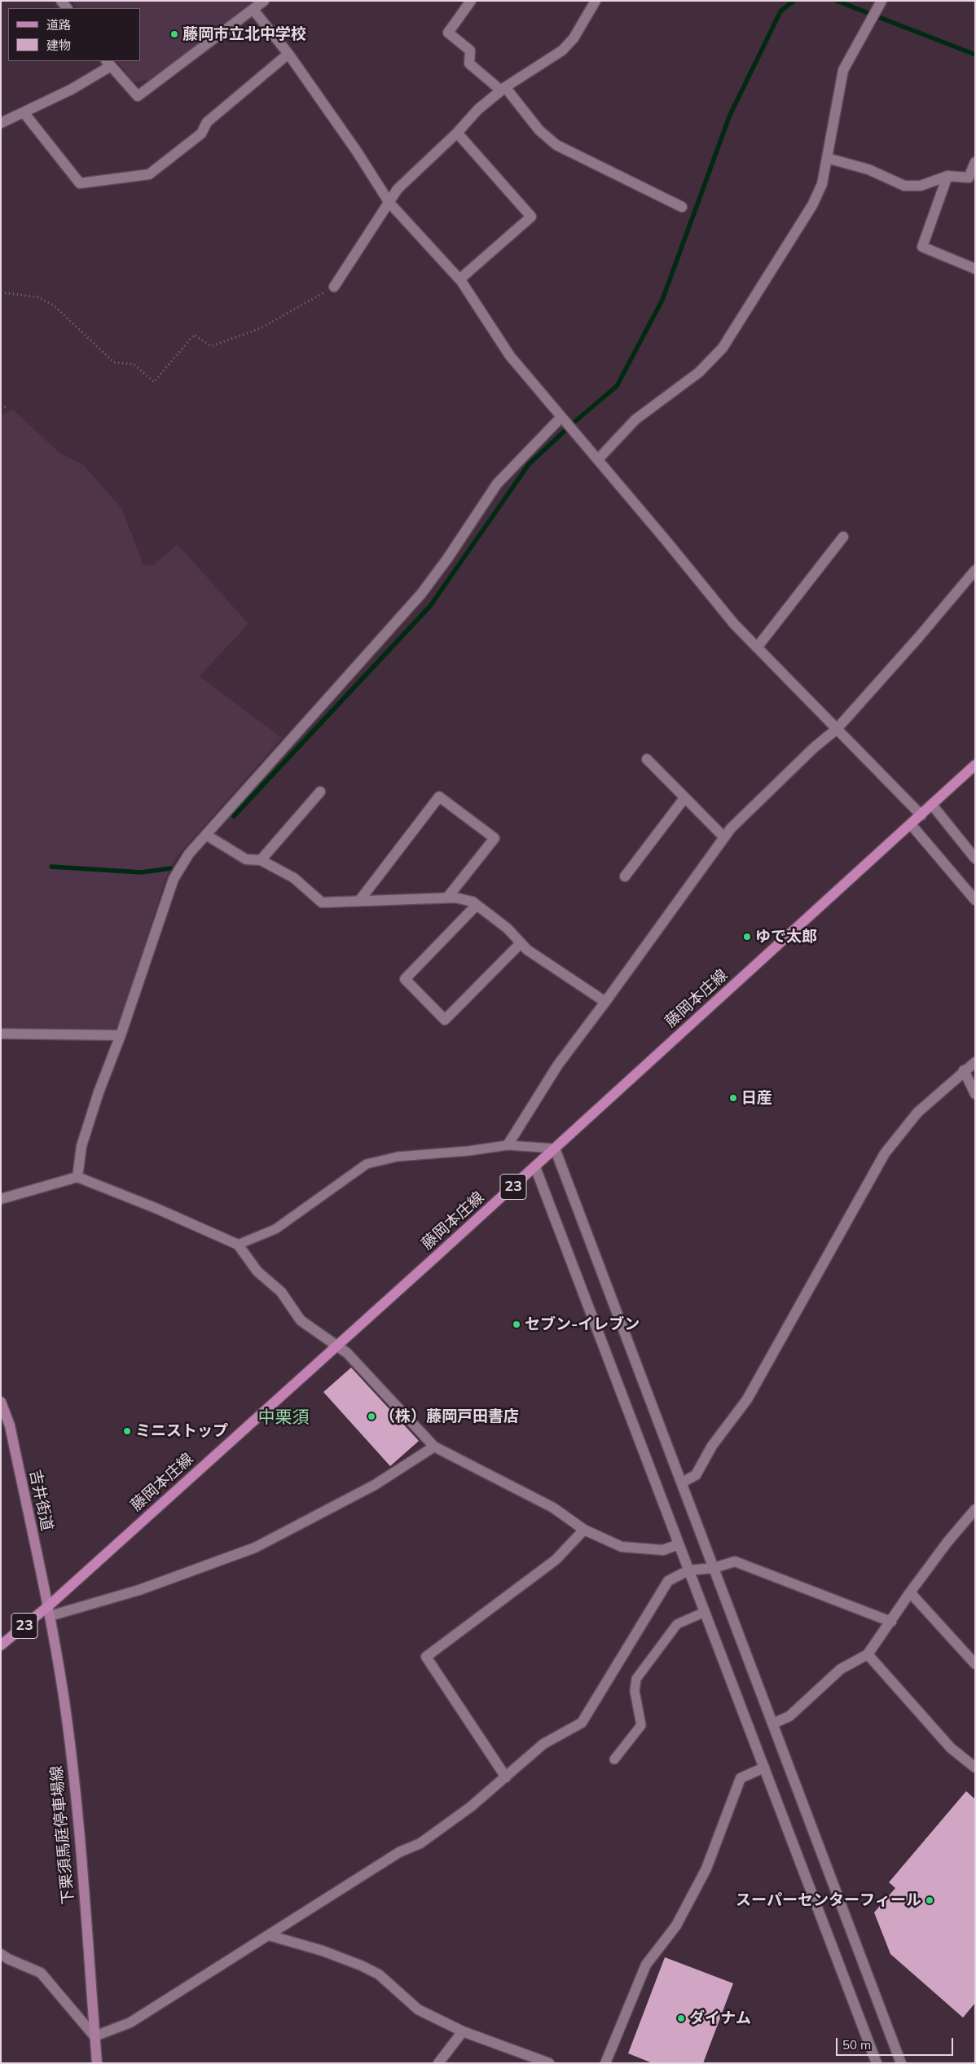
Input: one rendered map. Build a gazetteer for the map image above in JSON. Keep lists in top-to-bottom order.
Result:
{
  "streets": {
    "main road": [
      "藤岡本庄線",
      "23",
      "吉井街道",
      "下栗須馬庭停車場線"
    ]
  },
  "crossings": [
    ["藤岡本庄線", "吉井街道"],
    ["藤岡本庄線", "下栗須馬庭停車場線"],
    ["吉井街道", "下栗須馬庭停車場線"]
  ],
  "districts": ["中栗須"],
  "places": [
    "藤岡市立北中学校",
    "ゆで太郎",
    "日産",
    "セブン-イレブン",
    "（株）藤岡戸田書店",
    "ミニストップ",
    "スーパーセンターフィール",
    "ダイナム"
  ],
  "legend": ["道路", "建物"],
  "scale_bar": "50 m"
}
